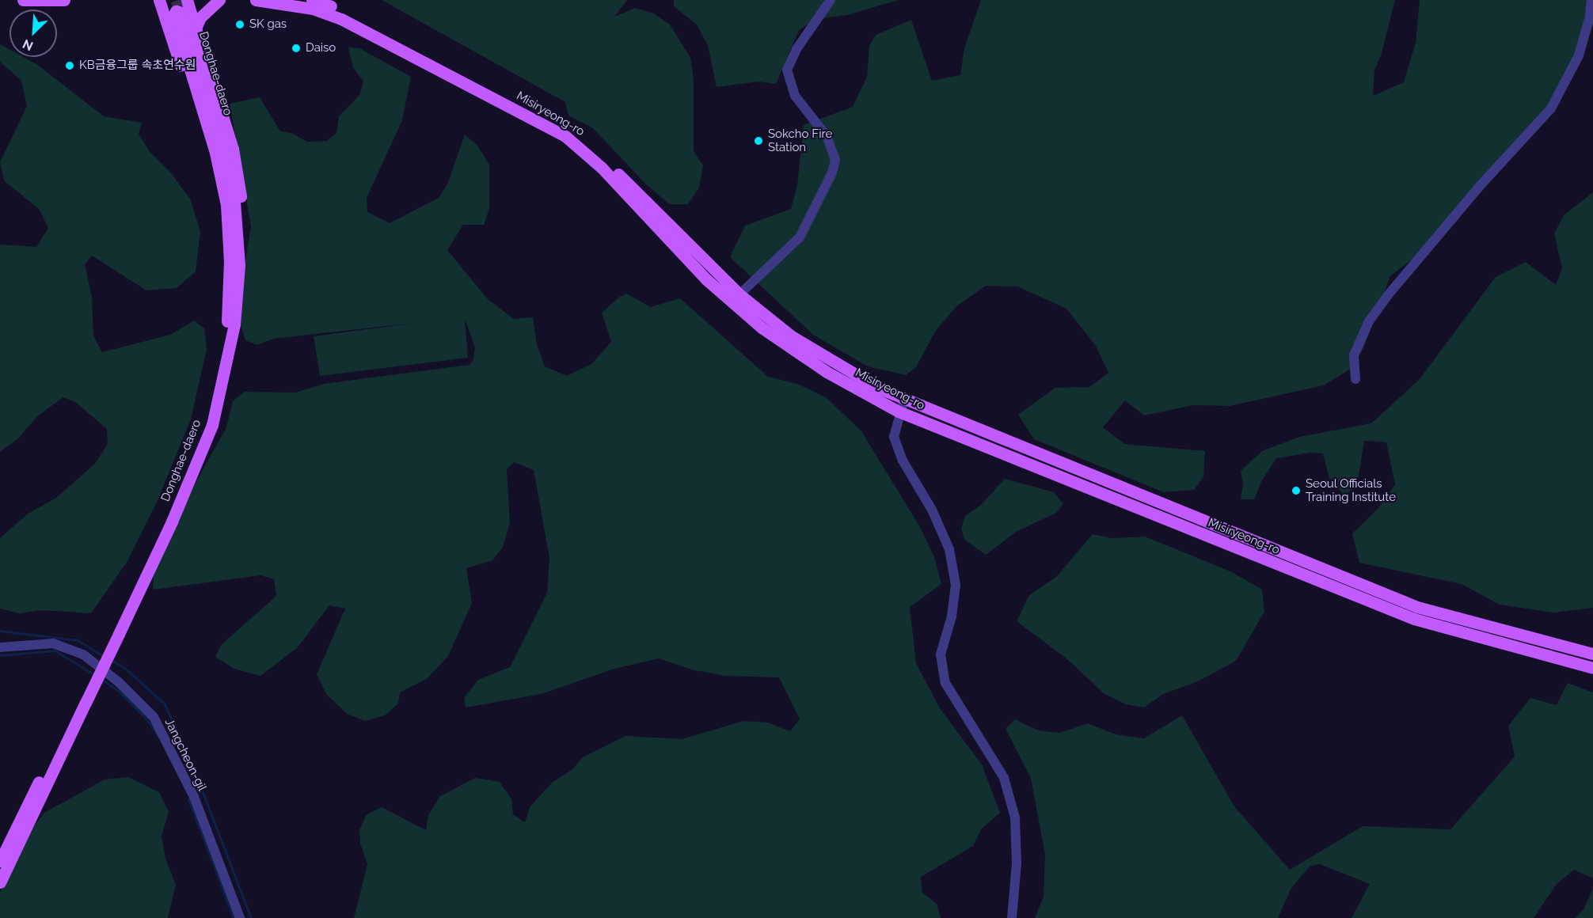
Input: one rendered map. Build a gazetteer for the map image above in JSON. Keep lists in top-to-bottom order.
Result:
{
  "streets": {
    "main road": ["Donghae-daero", "Misiryeong-ro"],
    "street": ["Jangcheon-gil"]
  },
  "places": [
    "SK gas",
    "Daiso",
    "KB금융그룹 속초연수원",
    "Sokcho Fire Station",
    "Seoul Officials Training Institute"
  ],
  "north": "bottom left"
}
